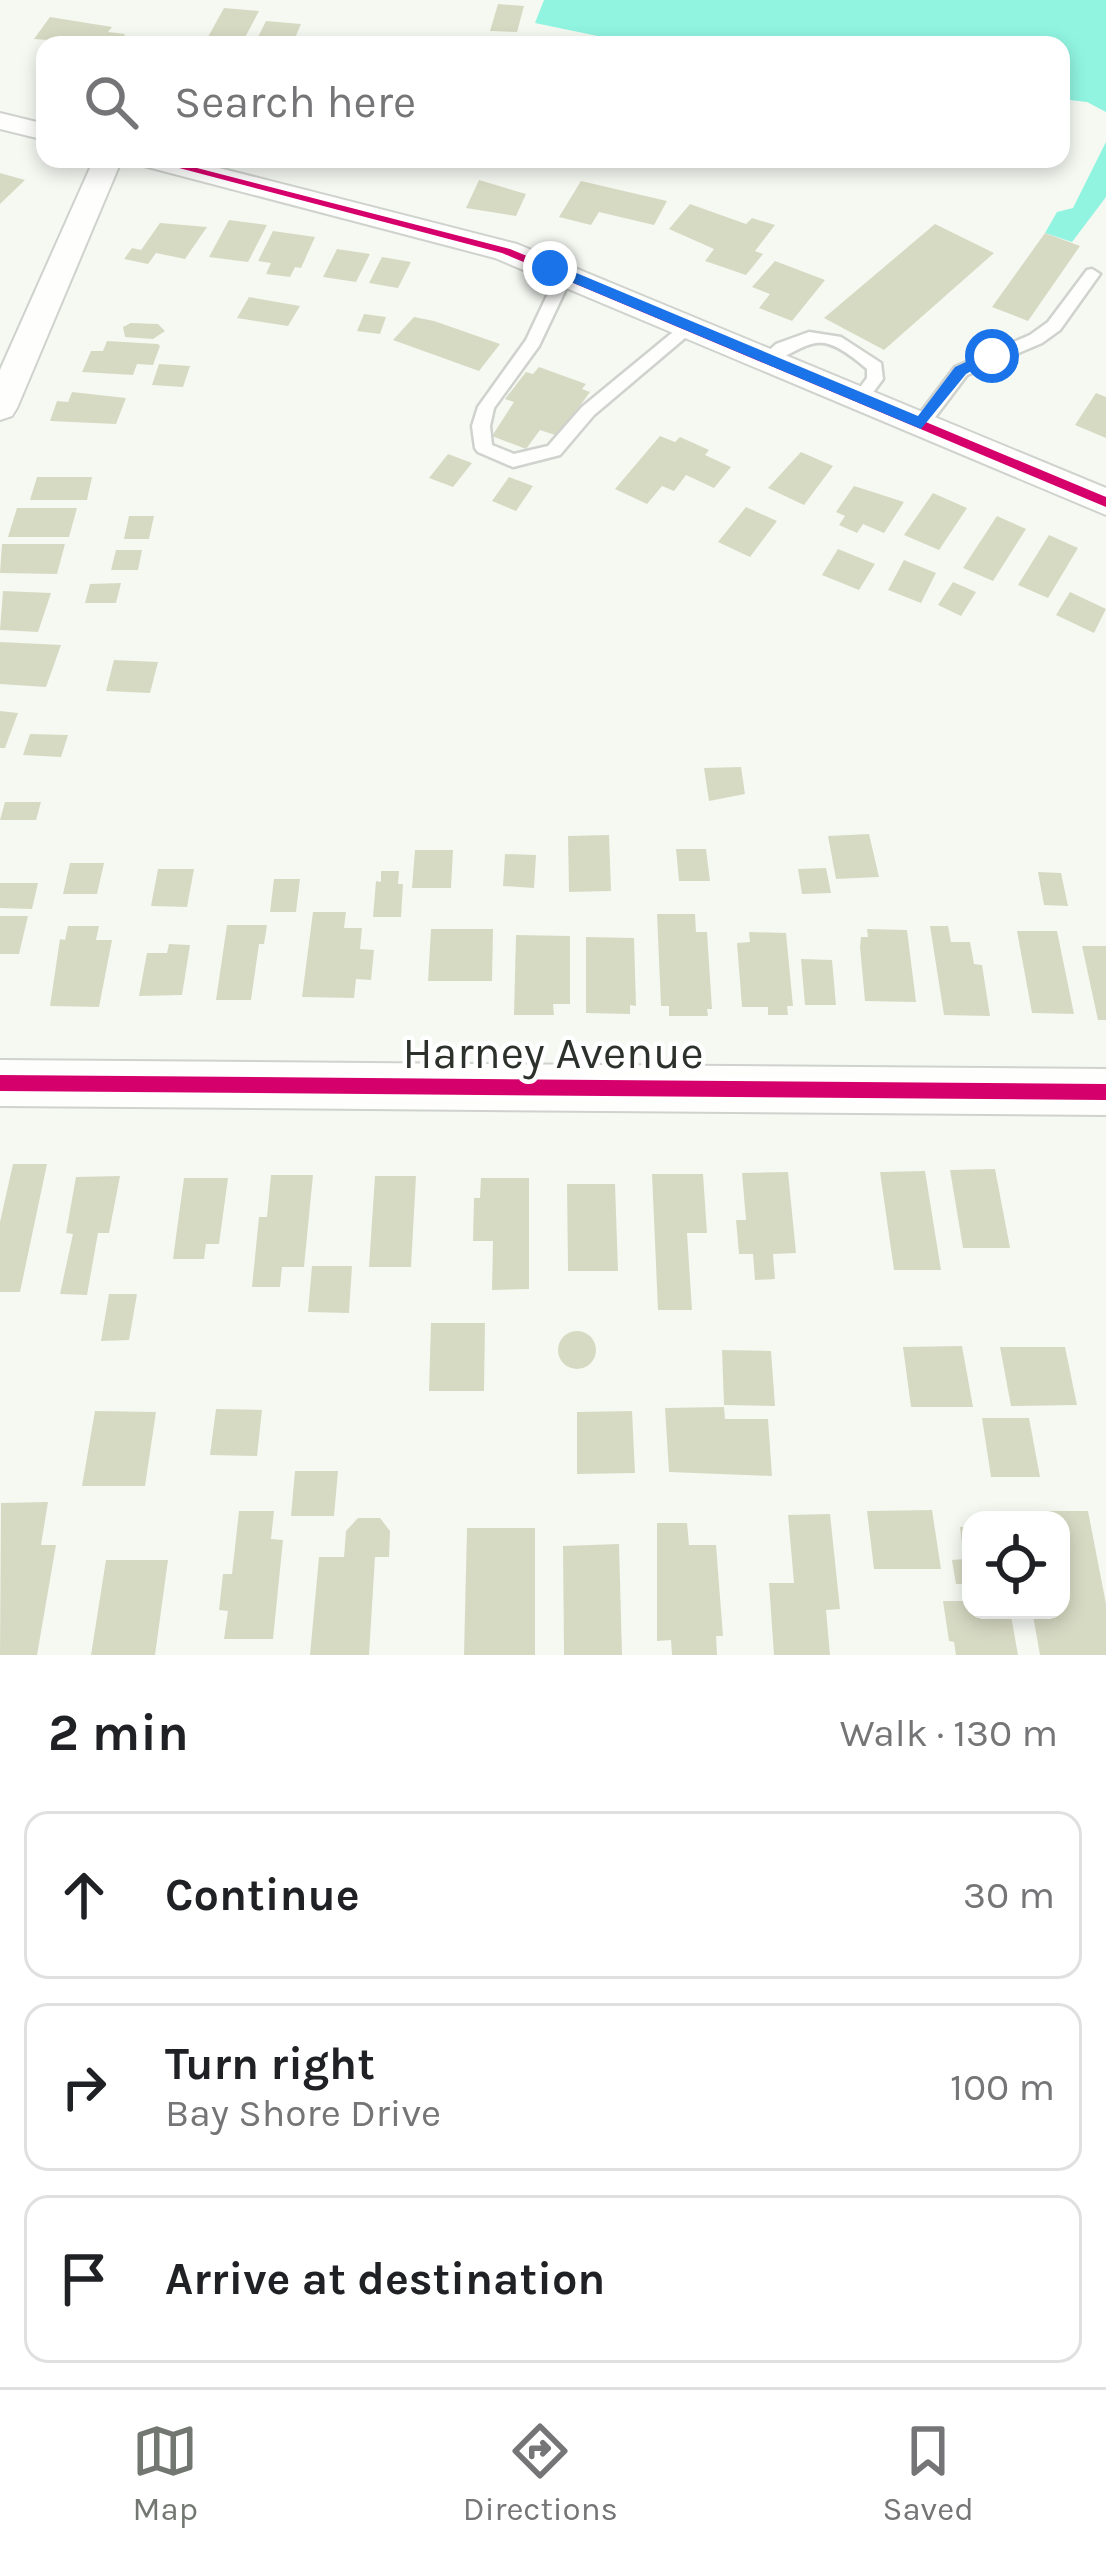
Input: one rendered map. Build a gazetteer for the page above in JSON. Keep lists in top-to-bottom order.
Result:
{
  "streets": {
    "street": ["Harney Avenue"]
  },
  "page": {
    "search": "Search here",
    "heading": ["2 min", "Walk · 130 m"],
    "list": [
      ["Continue", "30 m"],
      ["Turn right", "Bay Shore Drive", "100 m"],
      "Arrive at destination"
    ],
    "nav": ["Map", "Directions", "Saved"]
  }
}
